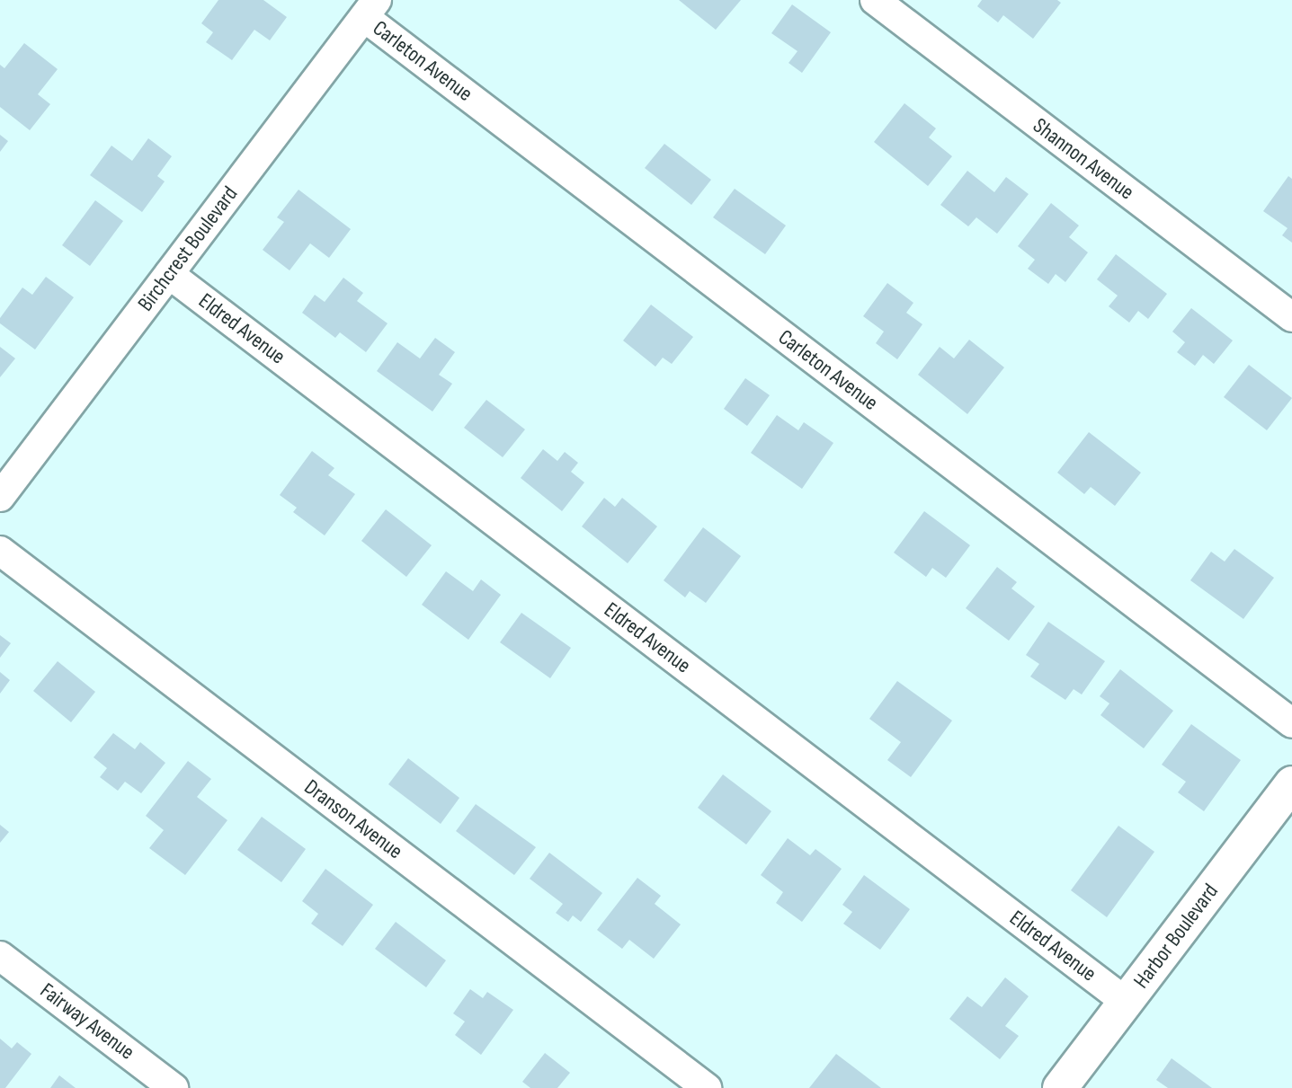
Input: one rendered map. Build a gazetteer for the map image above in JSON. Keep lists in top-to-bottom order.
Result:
{
  "streets": {
    "street": [
      "Carleton Avenue",
      "Shannon Avenue",
      "Birchcrest Boulevard",
      "Eldred Avenue",
      "Dranson Avenue",
      "Harbor Boulevard",
      "Fairway Avenue"
    ]
  },
  "crossings": [
    ["Carleton Avenue", "Birchcrest Boulevard"],
    ["Birchcrest Boulevard", "Eldred Avenue"],
    ["Eldred Avenue", "Harbor Boulevard"]
  ]
}
